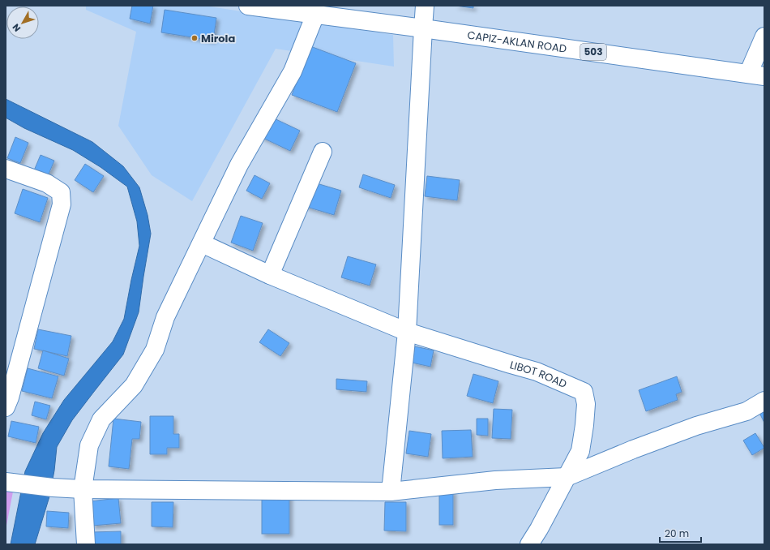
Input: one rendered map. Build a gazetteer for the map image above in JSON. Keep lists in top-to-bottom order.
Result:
{
  "streets": {
    "main road": ["CAPIZ-AKLAN ROAD", "503", "LIBOT ROAD"]
  },
  "places": ["Mirola"],
  "scale_bar": "20 m",
  "north": "bottom left"
}
